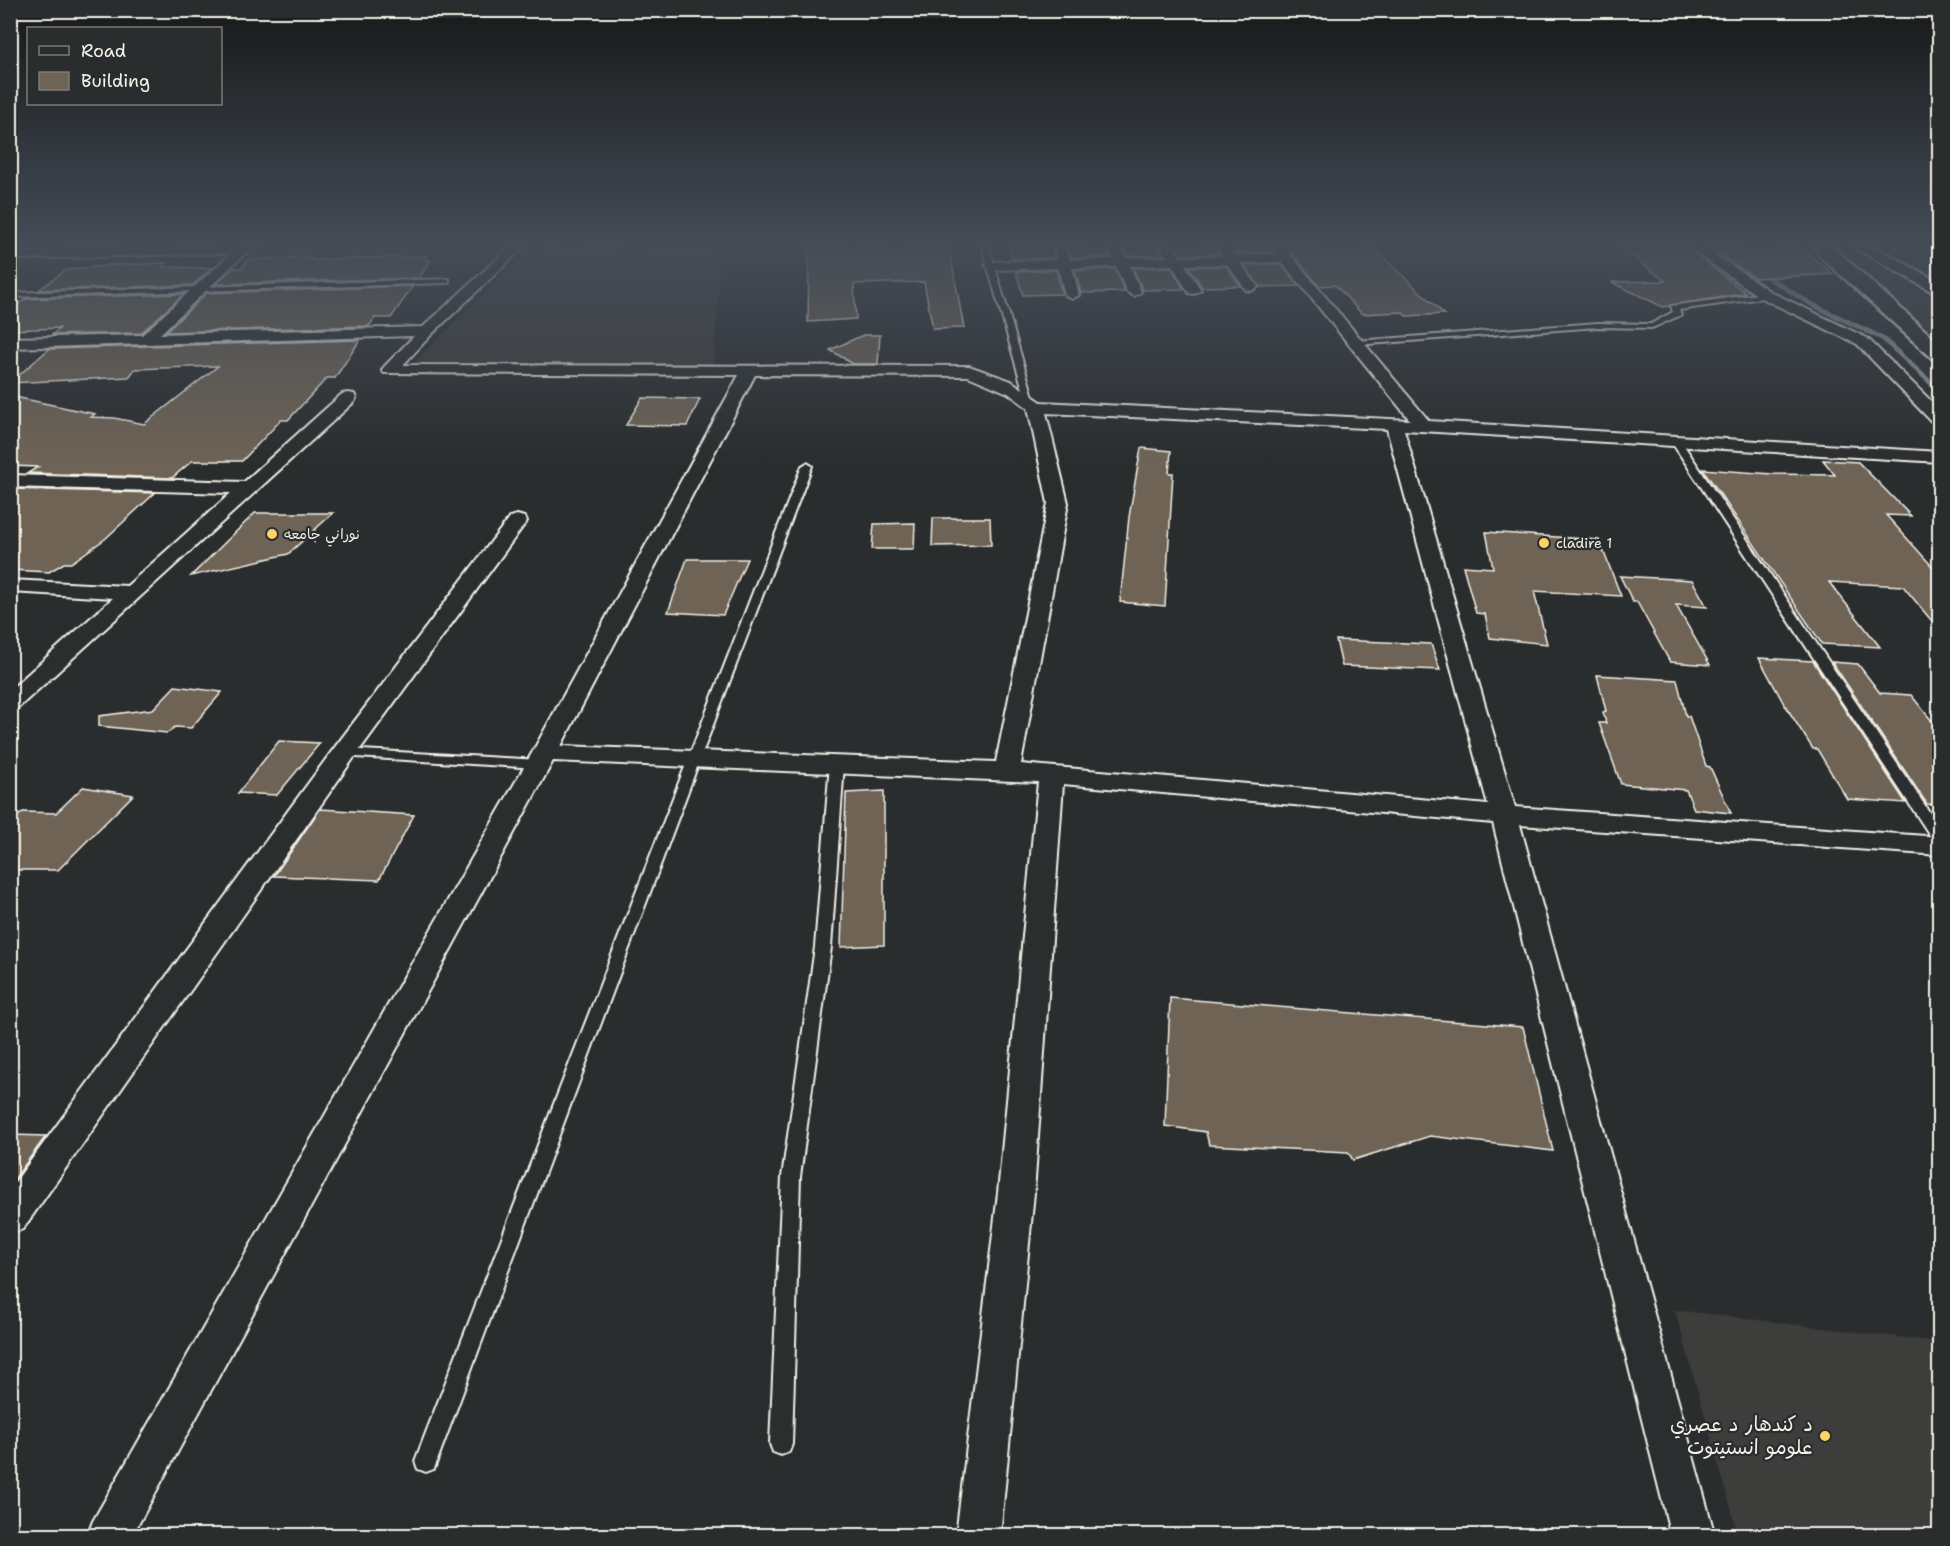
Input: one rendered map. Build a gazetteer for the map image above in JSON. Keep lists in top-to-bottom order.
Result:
{
  "places": ["نوراني جامعه", "cladire 1", "د کندهار د عصري علومو انستیتوت"],
  "legend": ["Road", "Building"]
}
